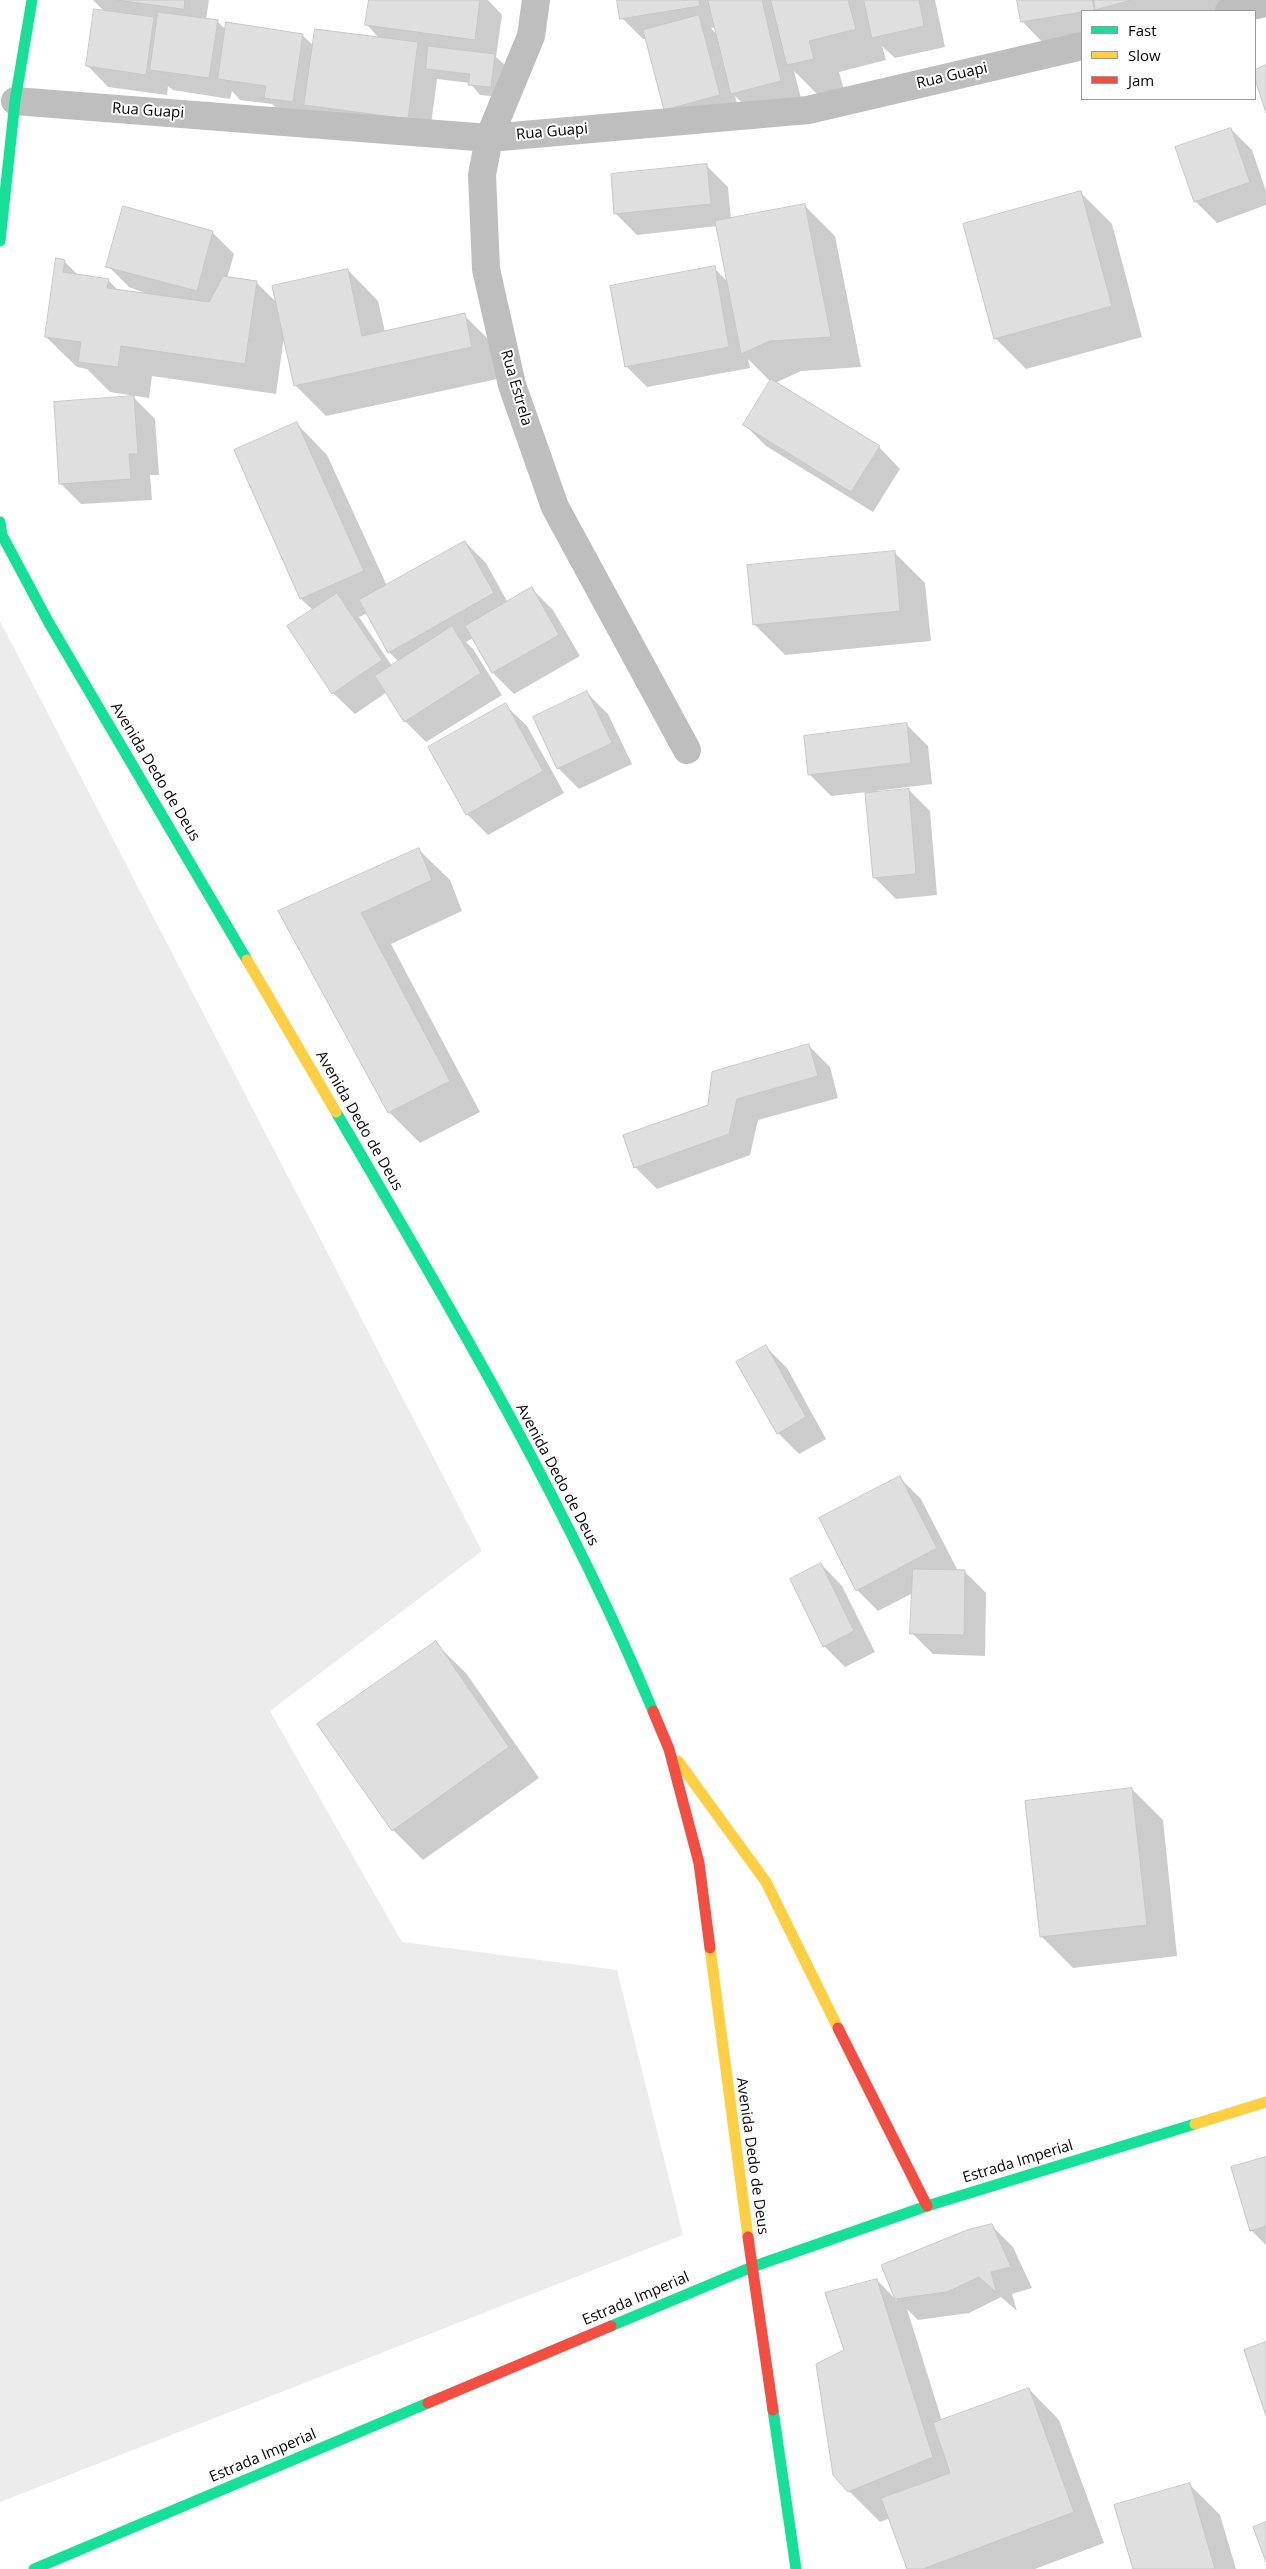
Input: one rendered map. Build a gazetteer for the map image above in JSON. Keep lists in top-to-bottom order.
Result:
{
  "streets": {
    "main road": ["Avenida Dedo de Deus", "Estrada Imperial"],
    "street": ["Rua Guapi", "Rua Estrela"]
  },
  "crossings": [
    ["Rua Guapi", "Rua Estrela"],
    ["Avenida Dedo de Deus", "Estrada Imperial"]
  ],
  "legend": ["Fast", "Slow", "Jam"]
}
